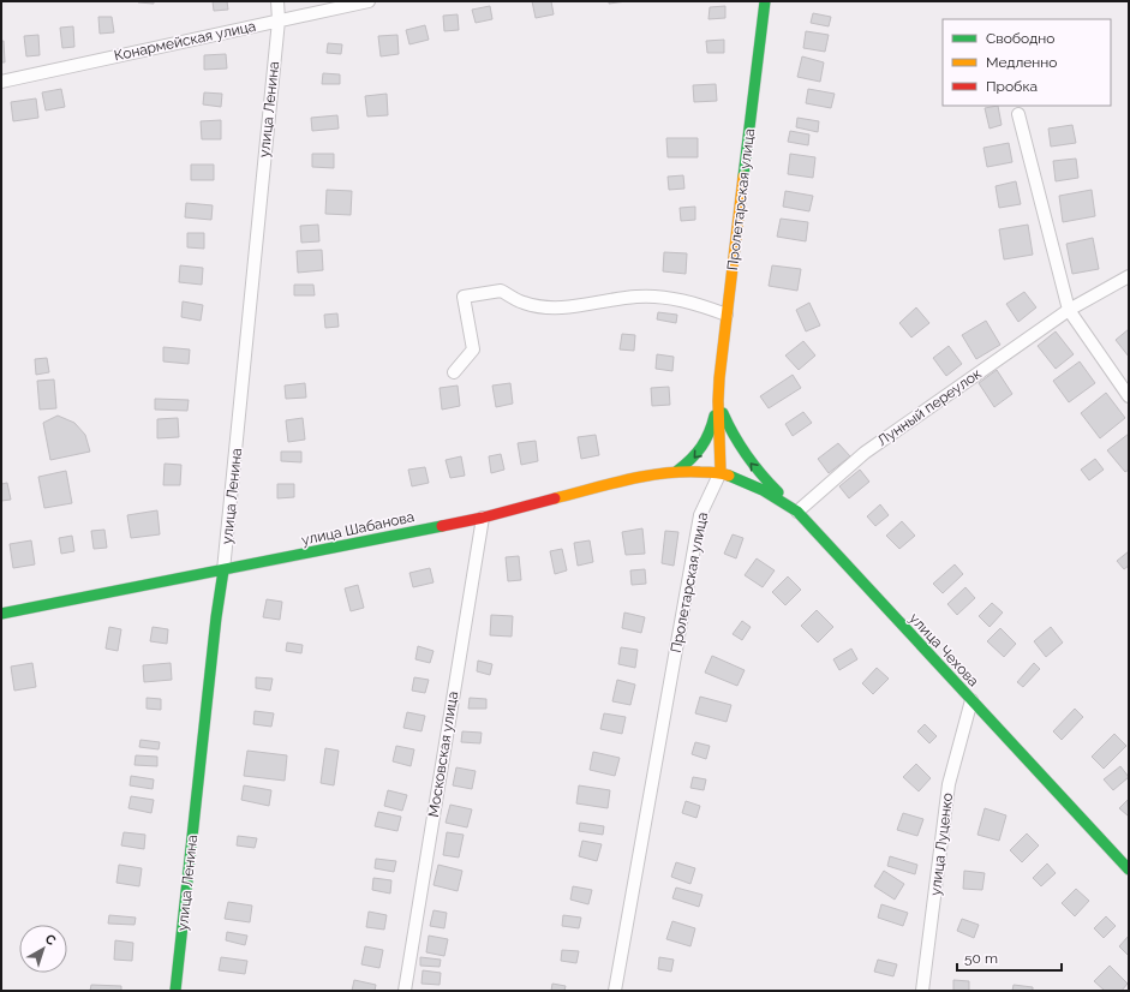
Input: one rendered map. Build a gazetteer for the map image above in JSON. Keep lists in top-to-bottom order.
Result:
{
  "streets": {
    "street": [
      "Конармейская улица",
      "улица Ленина",
      "Пролетарская улица",
      "Лунный переулок",
      "улица Шабанова",
      "улица Чехова",
      "Московская улица",
      "улица Луценко"
    ]
  },
  "crossings": [
    ["Конармейская улица", "улица Ленина"],
    ["улица Ленина", "улица Шабанова"],
    ["Пролетарская улица", "улица Шабанова"],
    ["Пролетарская улица", "улица Чехова"],
    ["Лунный переулок", "улица Чехова"],
    ["улица Шабанова", "улица Чехова"],
    ["улица Шабанова", "Московская улица"],
    ["улица Чехова", "улица Луценко"]
  ],
  "legend": ["Свободно", "Медленно", "Пробка"],
  "scale_bar": "50 m",
  "north": "top right"
}
